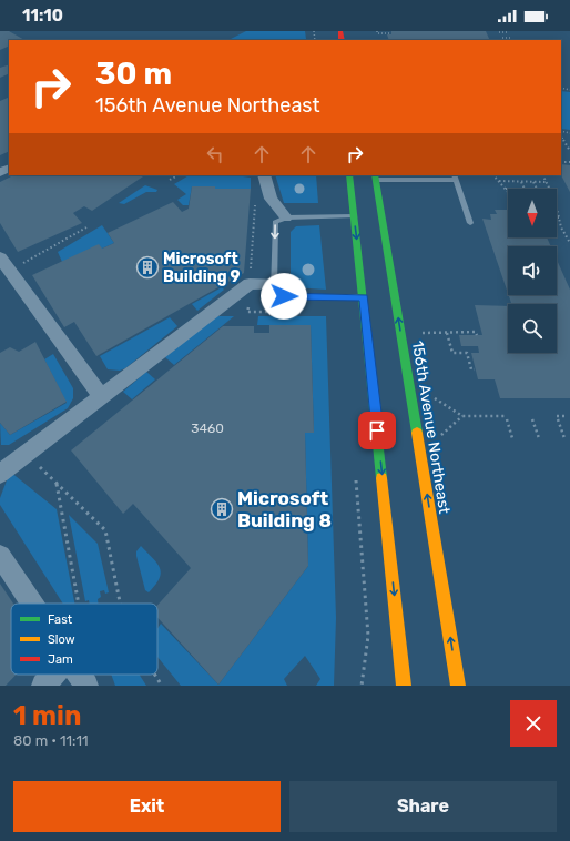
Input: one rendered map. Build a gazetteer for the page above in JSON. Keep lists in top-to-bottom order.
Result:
{
  "streets": {
    "main road": ["156th Avenue Northeast"]
  },
  "places": {
    "building": ["Microsoft Building 9", "Microsoft Building 8"]
  },
  "house_numbers": ["3460"],
  "legend": ["Fast", "Slow", "Jam"],
  "north": "bottom",
  "page": {
    "status": "11:10",
    "turn": ["30 m", "156th Avenue Northeast"],
    "heading": ["1 min", "80 m · 11:11"],
    "buttons": ["Exit", "Share"]
  }
}
